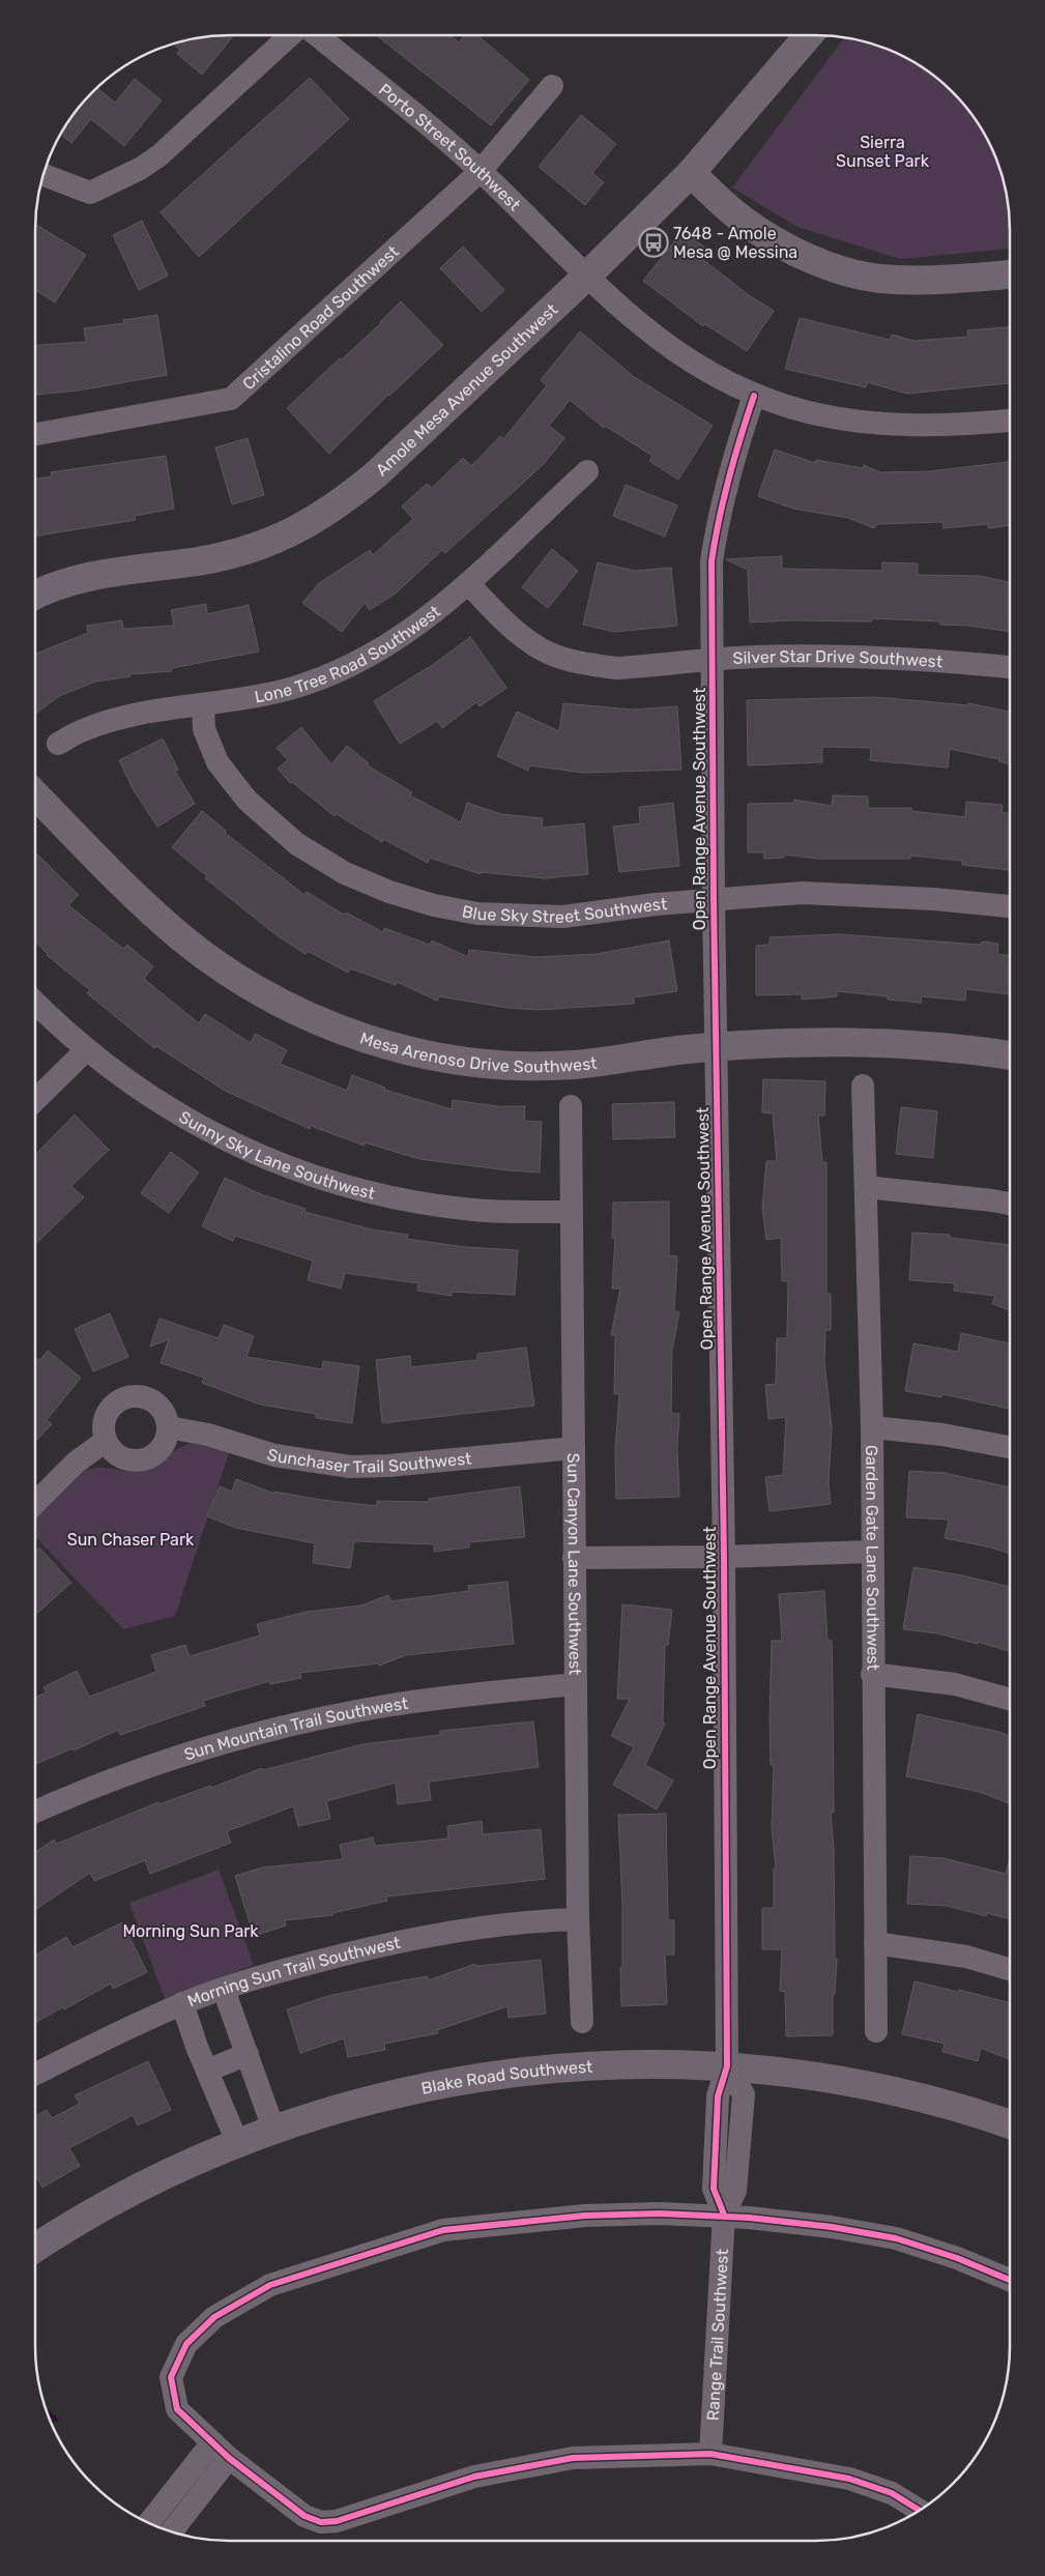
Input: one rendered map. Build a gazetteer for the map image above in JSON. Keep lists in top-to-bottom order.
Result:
{
  "streets": {
    "street": [
      "Porto Street Southwest",
      "Cristalino Road Southwest",
      "Amole Mesa Avenue Southwest",
      "Lone Tree Road Southwest",
      "Silver Star Drive Southwest",
      "Open Range Avenue Southwest",
      "Blue Sky Street Southwest",
      "Mesa Arenoso Drive Southwest",
      "Sunny Sky Lane Southwest",
      "Sunchaser Trail Southwest",
      "Garden Gate Lane Southwest",
      "Sun Canyon Lane Southwest",
      "Sun Mountain Trail Southwest",
      "Morning Sun Trail Southwest",
      "Blake Road Southwest",
      "Range Trail Southwest"
    ]
  },
  "crossings": [
    ["Porto Street Southwest", "Cristalino Road Southwest"],
    ["Porto Street Southwest", "Amole Mesa Avenue Southwest"],
    ["Porto Street Southwest", "Open Range Avenue Southwest"],
    ["Lone Tree Road Southwest", "Silver Star Drive Southwest"],
    ["Lone Tree Road Southwest", "Blue Sky Street Southwest"],
    ["Silver Star Drive Southwest", "Open Range Avenue Southwest"],
    ["Open Range Avenue Southwest", "Blue Sky Street Southwest"],
    ["Open Range Avenue Southwest", "Mesa Arenoso Drive Southwest"],
    ["Open Range Avenue Southwest", "Blake Road Southwest"],
    ["Open Range Avenue Southwest", "Range Trail Southwest"],
    ["Sunny Sky Lane Southwest", "Sun Canyon Lane Southwest"],
    ["Sunchaser Trail Southwest", "Sun Canyon Lane Southwest"],
    ["Sun Canyon Lane Southwest", "Sun Mountain Trail Southwest"],
    ["Sun Canyon Lane Southwest", "Morning Sun Trail Southwest"],
    ["Blake Road Southwest", "Range Trail Southwest"]
  ],
  "parks": ["Sierra Sunset Park", "Sun Chaser Park", "Morning Sun Park"],
  "places": {
    "bus stop": ["7648 - Amole Mesa @ Messina"]
  }
}
